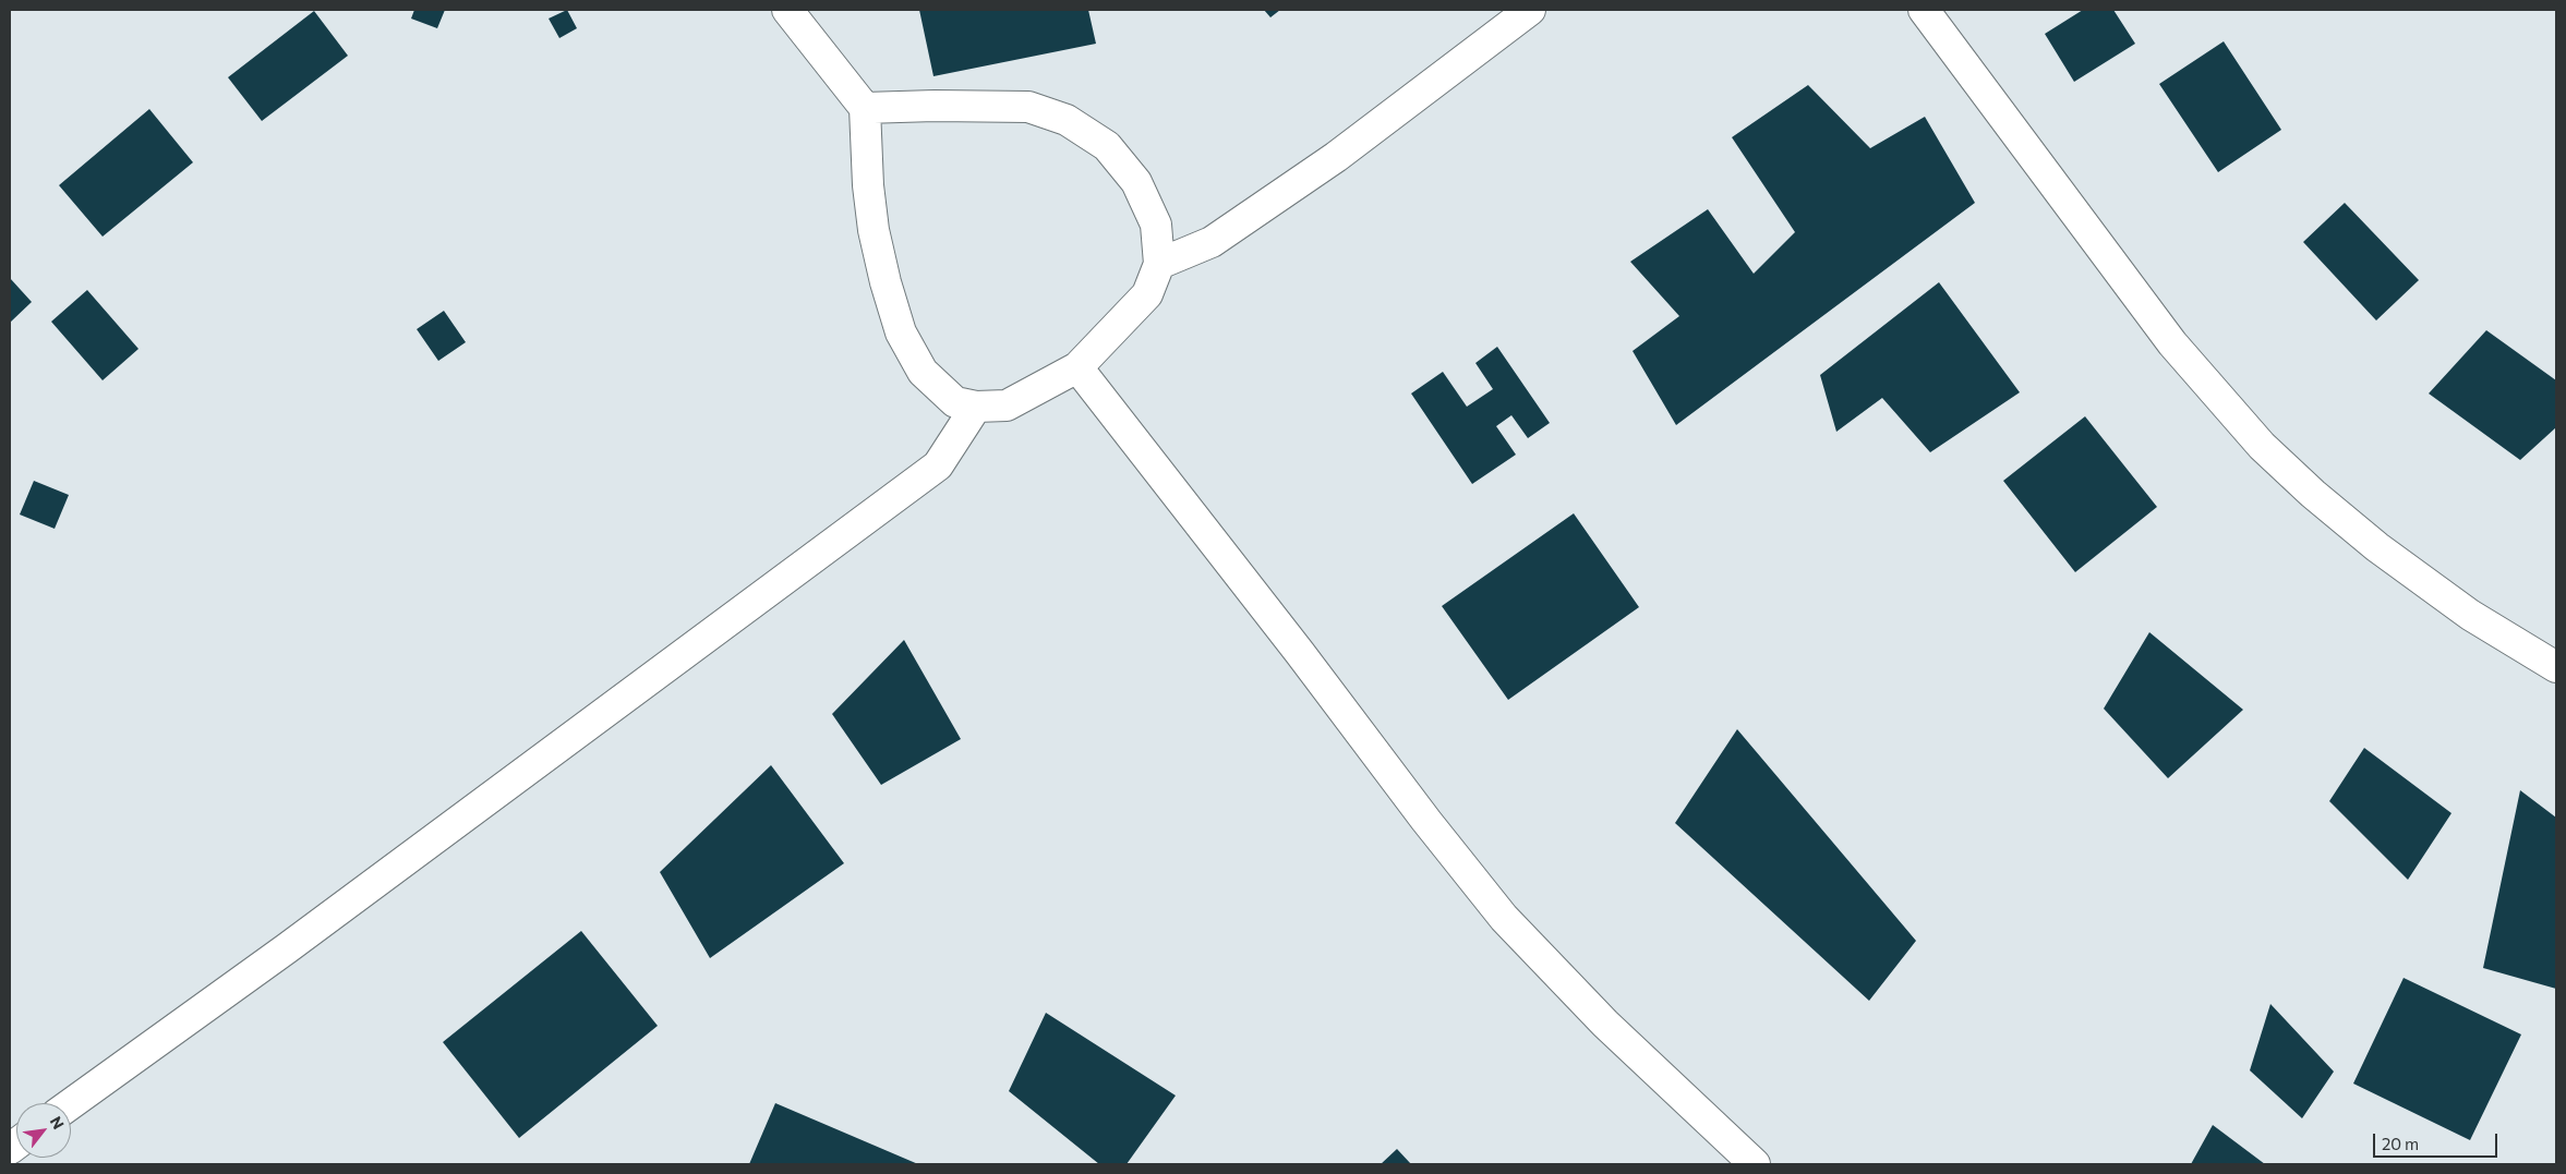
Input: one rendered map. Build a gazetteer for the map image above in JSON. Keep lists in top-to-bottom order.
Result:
{
  "scale_bar": "20 m",
  "north": "top right"
}
